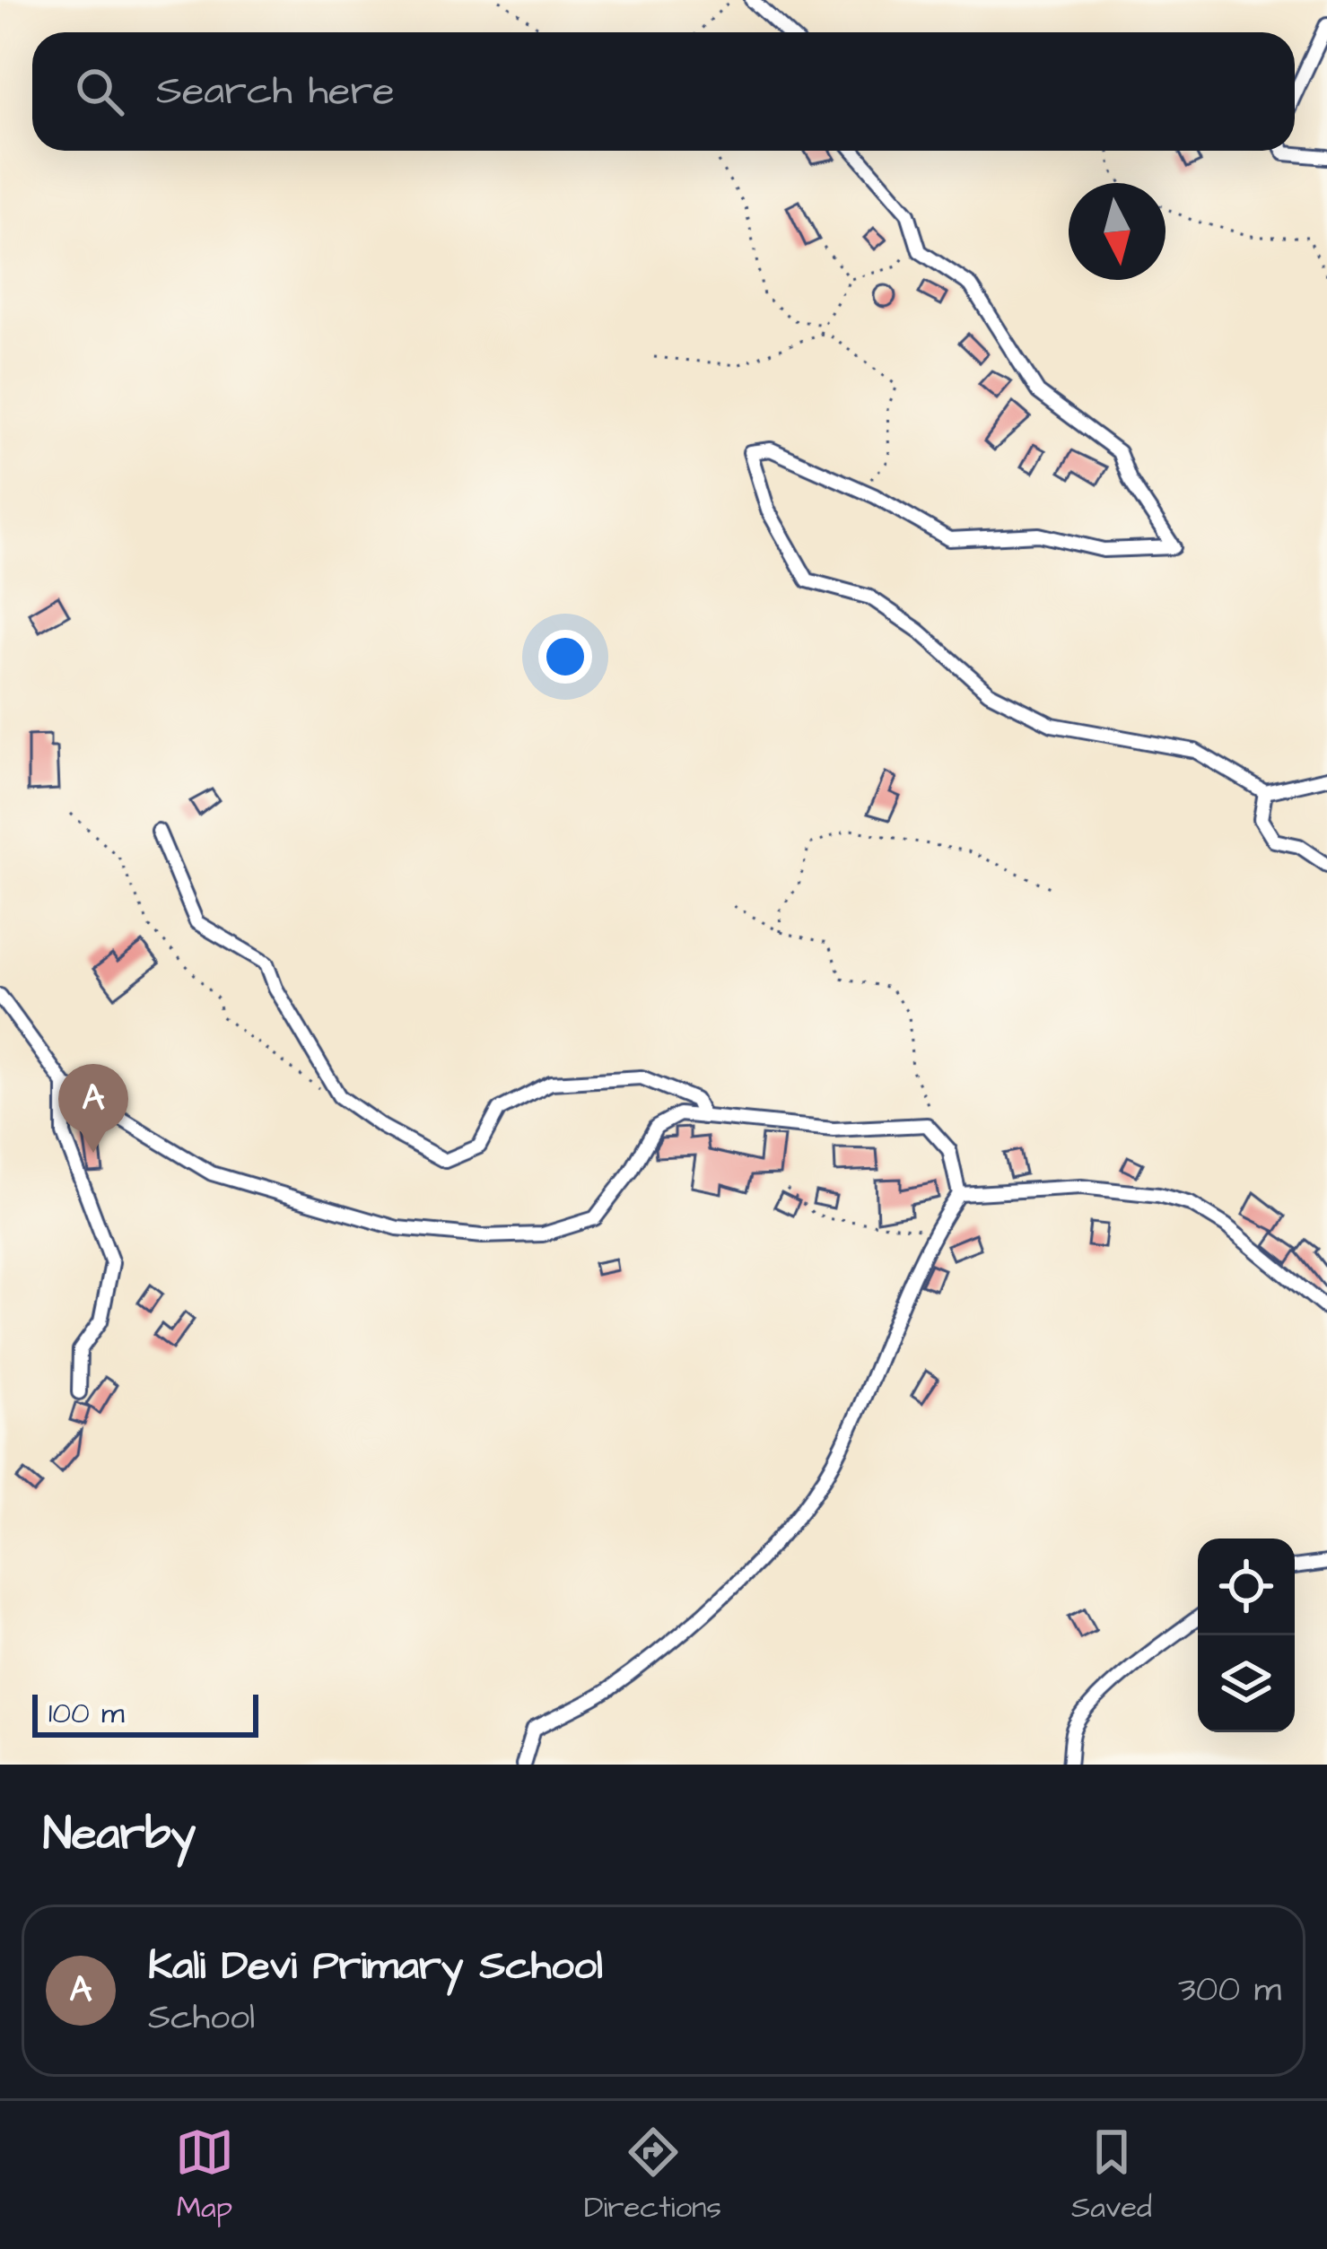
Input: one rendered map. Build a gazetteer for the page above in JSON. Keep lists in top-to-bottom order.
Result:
{
  "scale_bar": "100 m",
  "north": "bottom",
  "page": {
    "search": "Search here",
    "pins": "A",
    "scale": "100 m",
    "heading": "Nearby",
    "list": [
      {
        "mark": "A",
        "name": "Kali Devi Primary School",
        "note": "School",
        "value": "300 m"
      }
    ],
    "nav": ["Map", "Directions", "Saved"]
  }
}
